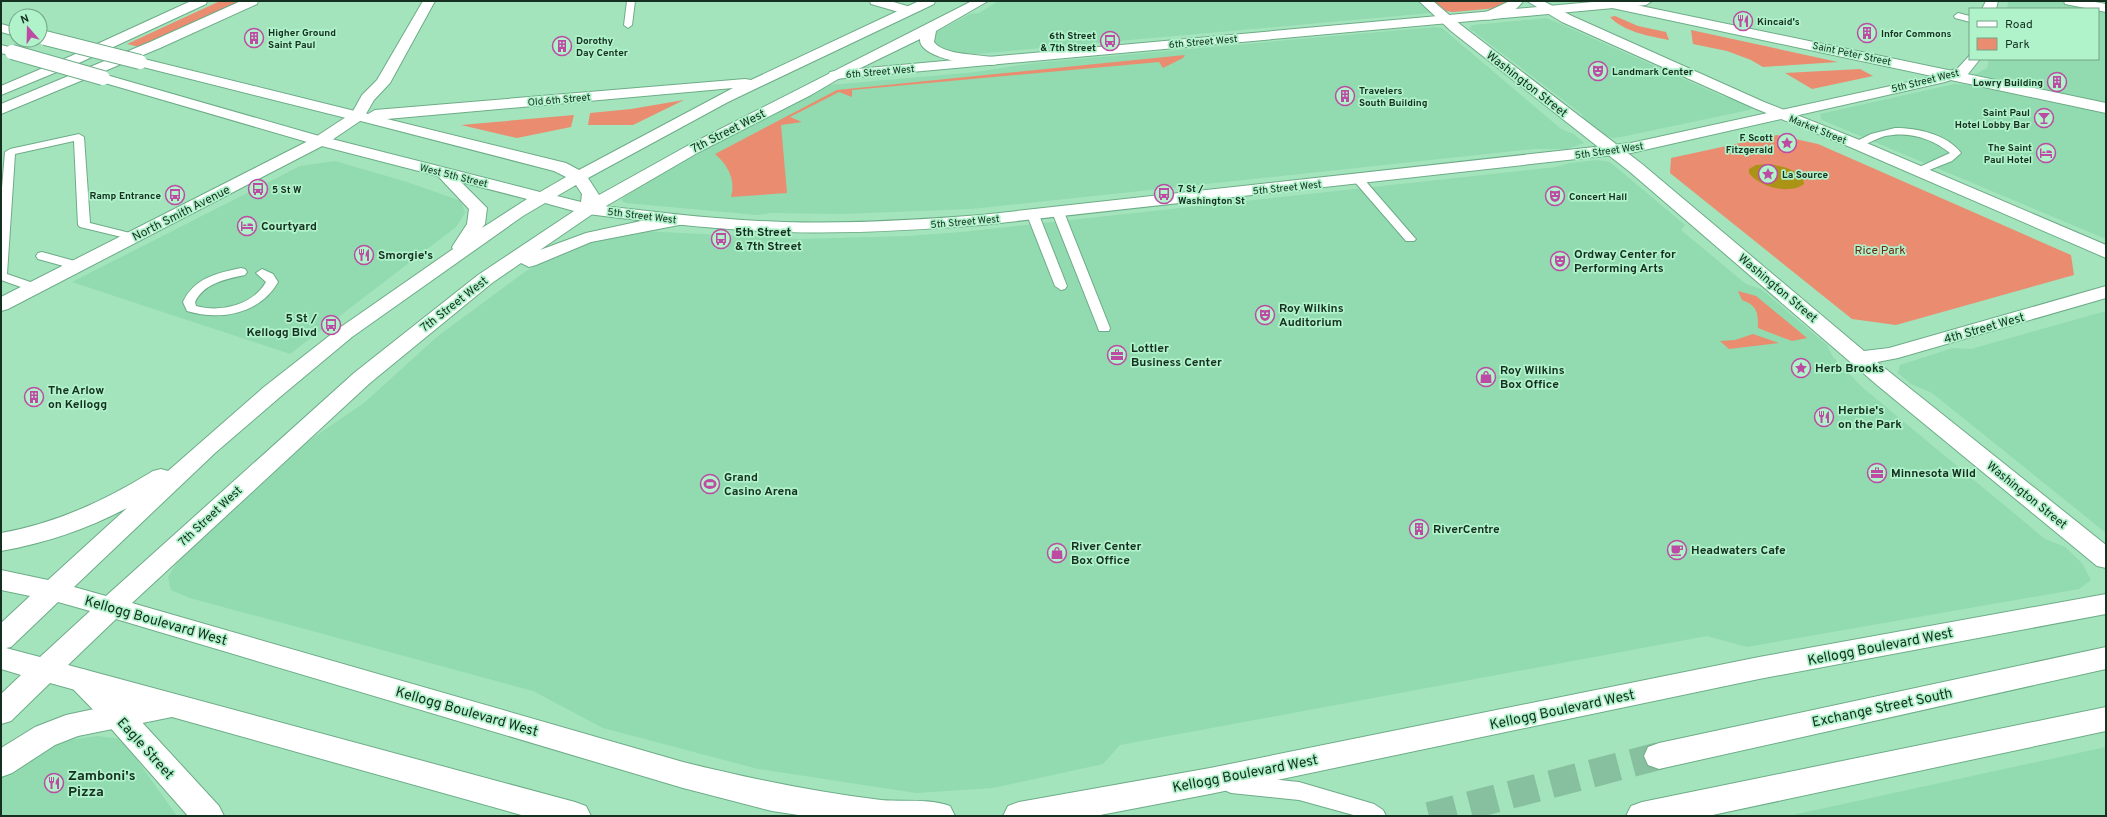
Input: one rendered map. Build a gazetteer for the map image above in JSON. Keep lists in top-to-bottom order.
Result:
{
  "streets": {
    "main road": [
      "6th Street West",
      "Saint Peter Street",
      "5th Street West",
      "Washington Street",
      "Old 6th Street",
      "Market Street",
      "7th Street West",
      "West 5th Street",
      "North Smith Avenue",
      "4th Street West",
      "Kellogg Boulevard West",
      "Exchange Street South",
      "Eagle Street"
    ]
  },
  "crossings": [
    ["6th Street West", "Saint Peter Street"],
    ["6th Street West", "Washington Street"],
    ["6th Street West", "Old 6th Street"],
    ["6th Street West", "Market Street"],
    ["6th Street West", "7th Street West"],
    ["Saint Peter Street", "5th Street West"],
    ["5th Street West", "Washington Street"],
    ["5th Street West", "Market Street"],
    ["5th Street West", "7th Street West"],
    ["5th Street West", "West 5th Street"],
    ["Washington Street", "4th Street West"],
    ["Old 6th Street", "North Smith Avenue"],
    ["7th Street West", "West 5th Street"],
    ["7th Street West", "Kellogg Boulevard West"],
    ["West 5th Street", "North Smith Avenue"]
  ],
  "parks": ["Rice Park"],
  "places": {
    "restaurant": [
      "Kincaid's",
      "Smorgie's",
      "Herbie's on the Park",
      "Zamboni's Pizza"
    ],
    "building": [
      "Infor Commons",
      "Higher Ground Saint Paul",
      "Dorothy Day Center",
      "Lowry Building",
      "Travelers South Building",
      "The Arlow on Kellogg",
      "RiverCentre"
    ],
    "bus stop": [
      "6th Street & 7th Street",
      "5 St W",
      "7 St / Washington St",
      "Ramp Entrance",
      "5th Street & 7th Street",
      "5 St / Kellogg Blvd"
    ],
    "theatre": [
      "Landmark Center",
      "Concert Hall",
      "Ordway Center for Performing Arts",
      "Roy Wilkins Auditorium"
    ],
    "bar": ["Saint Paul Hotel Lobby Bar"],
    "place": ["F. Scott Fitzgerald", "La Source", "Herb Brooks"],
    "hotel": ["The Saint Paul Hotel", "Courtyard"],
    "office": ["Lottler Business Center", "Minnesota Wild"],
    "shop": ["Roy Wilkins Box Office", "River Center Box Office"],
    "sports": ["Grand Casino Arena"],
    "cafe": ["Headwaters Cafe"]
  },
  "legend": ["Road", "Park"],
  "north": "top"
}
